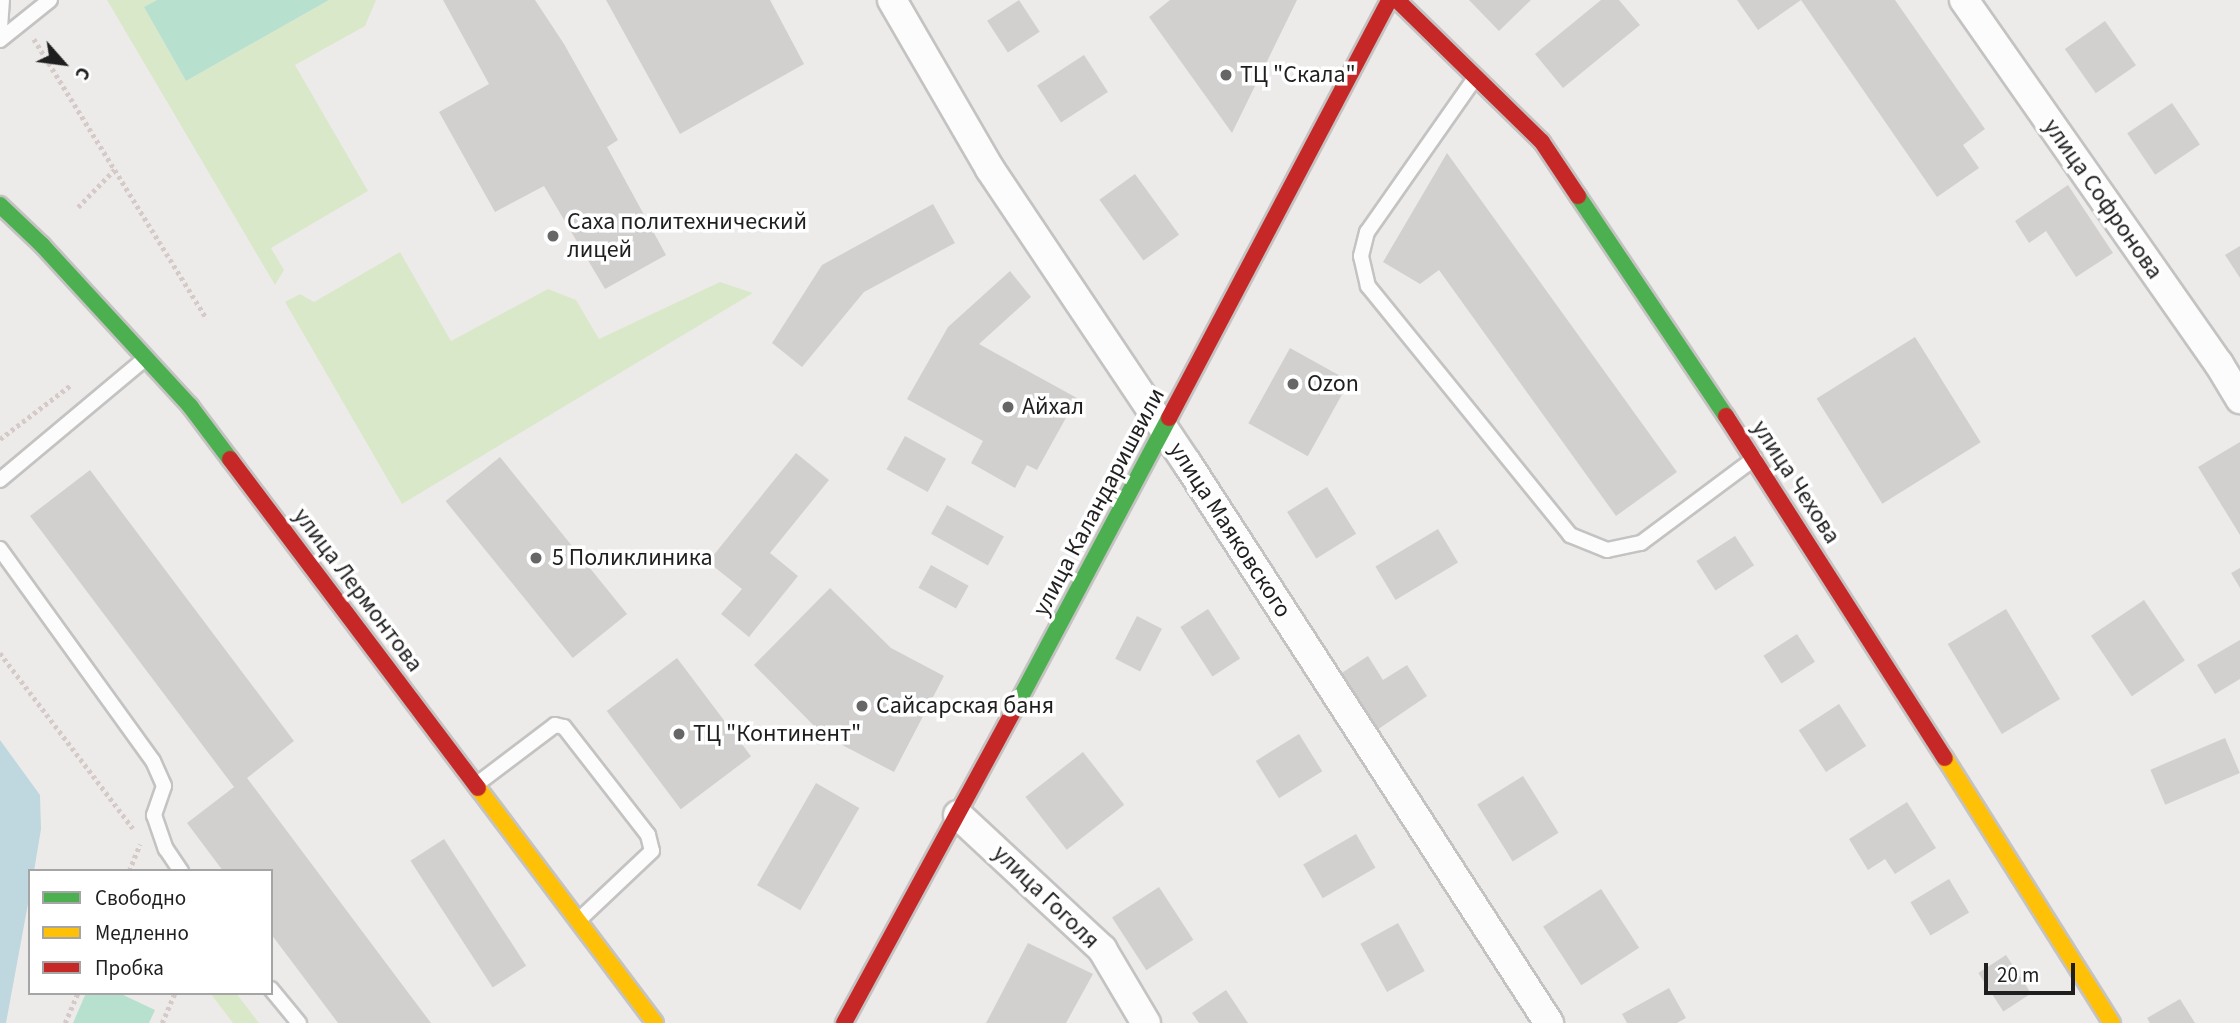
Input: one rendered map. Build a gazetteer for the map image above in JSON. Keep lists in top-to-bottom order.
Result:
{
  "streets": {
    "street": [
      "улица Софронова",
      "улица Чехова",
      "улица Каландаришвили",
      "улица Маяковского",
      "улица Лермонтова",
      "улица Гоголя"
    ]
  },
  "crossings": [
    ["улица Каландаришвили", "улица Маяковского"],
    ["улица Каландаришвили", "улица Гоголя"]
  ],
  "places": [
    "ТЦ \"Скала\"",
    "Саха политехнический лицей",
    "Ozon",
    "Айхал",
    "5 Поликлиника",
    "Сайсарская баня",
    "ТЦ \"Континент\""
  ],
  "legend": ["Свободно", "Медленно", "Пробка"],
  "scale_bar": "20 m",
  "north": "bottom right"
}
